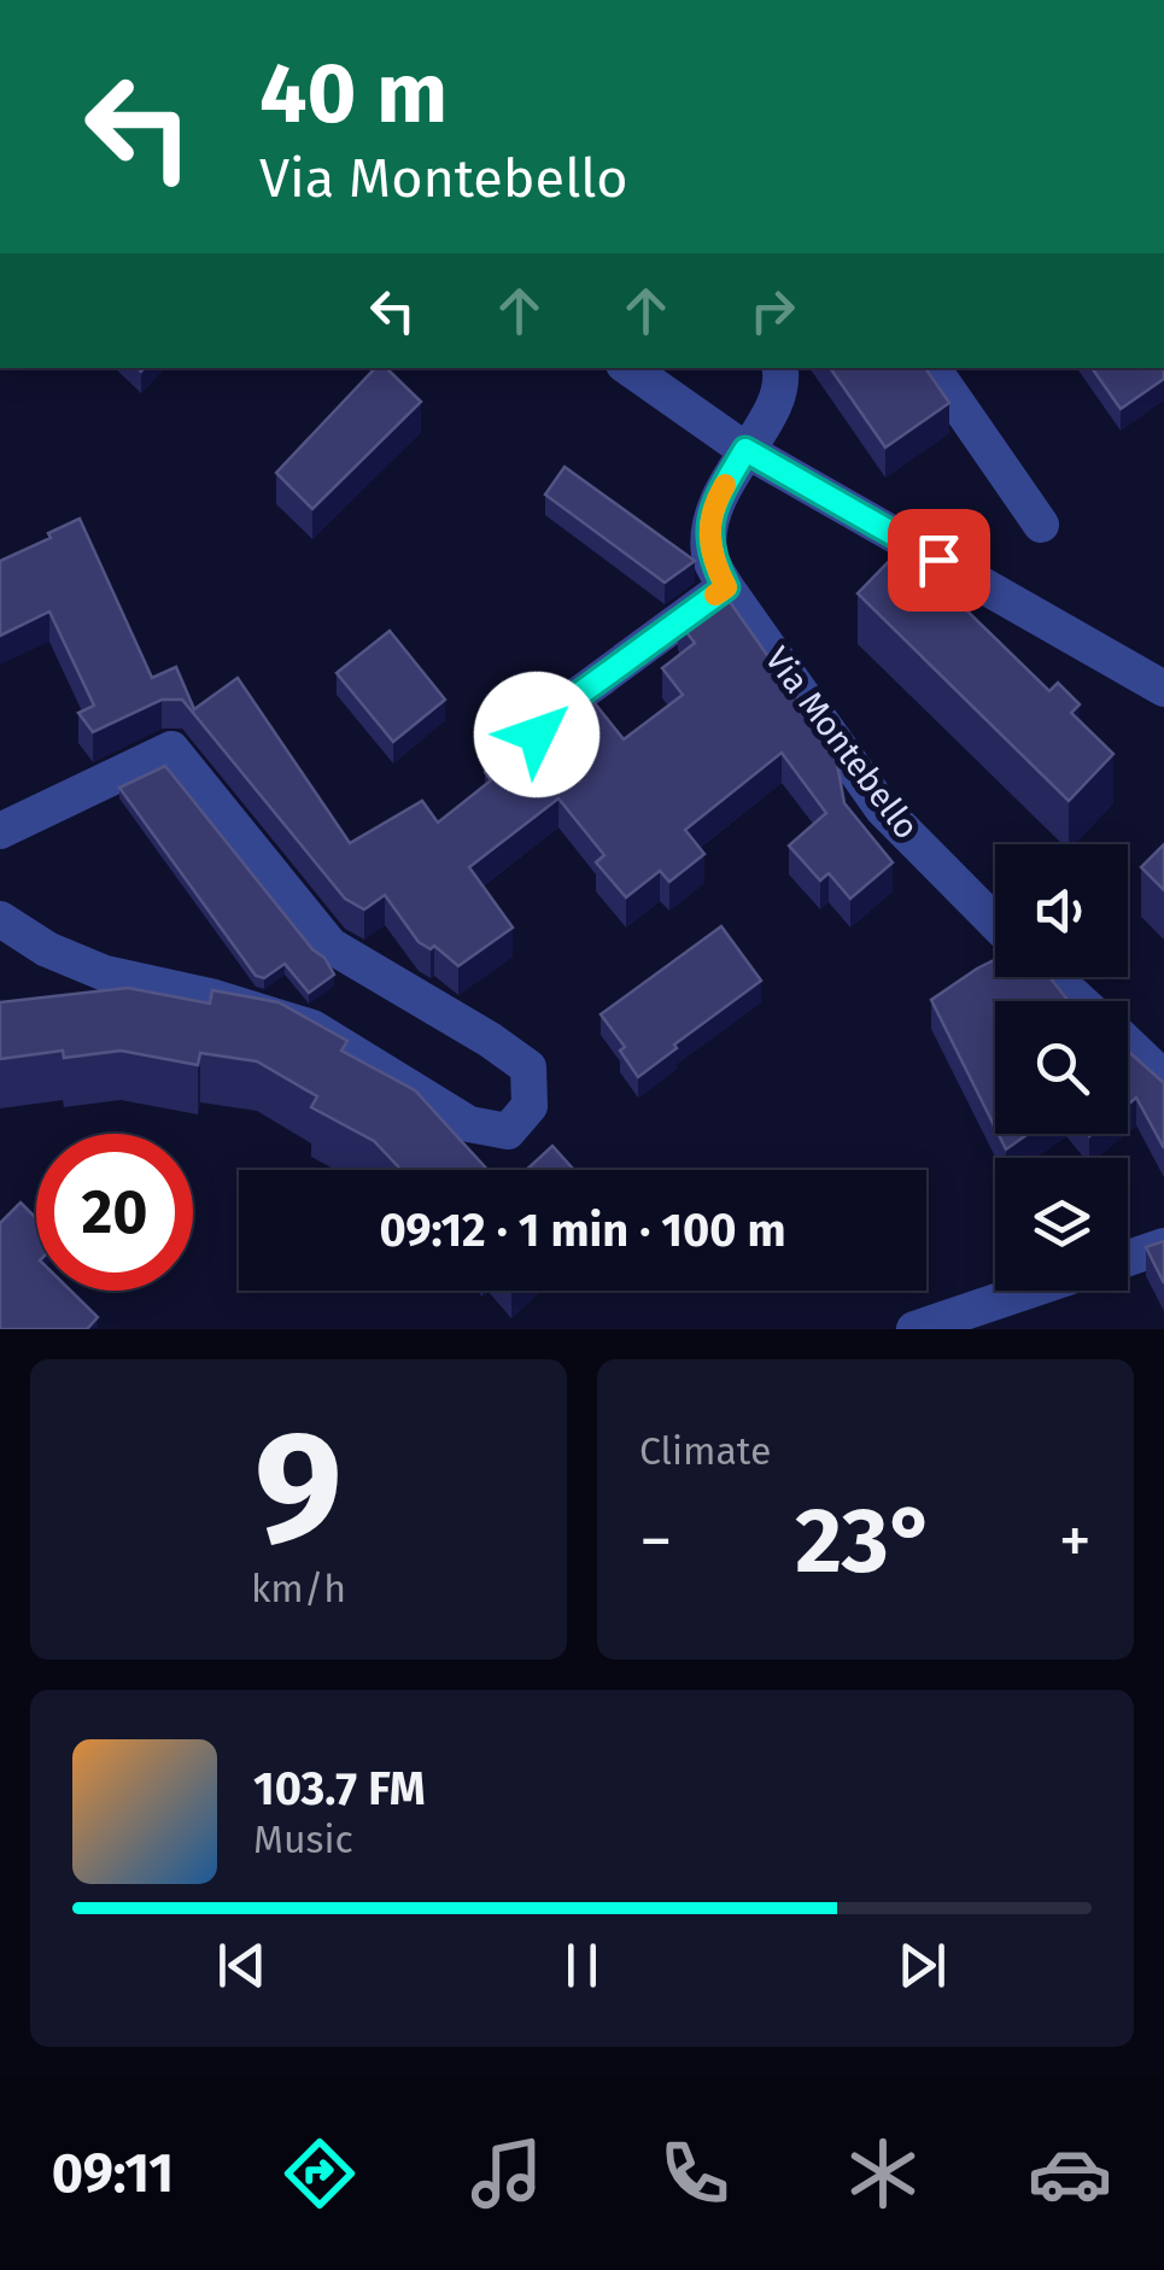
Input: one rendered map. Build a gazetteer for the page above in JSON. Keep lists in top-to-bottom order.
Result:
{
  "streets": {
    "street": ["Via Montebello"]
  },
  "page": {
    "turn": ["40 m", "Via Montebello"],
    "limit": "20",
    "trip": "09:12 · 1 min · 100 m",
    "tile": [
      ["9", "km/h"],
      "Climate"
    ],
    "heat": ["−", "23°", "+"],
    "song": ["103.7 FM", "Music"],
    "tabs": "09:11"
  }
}
